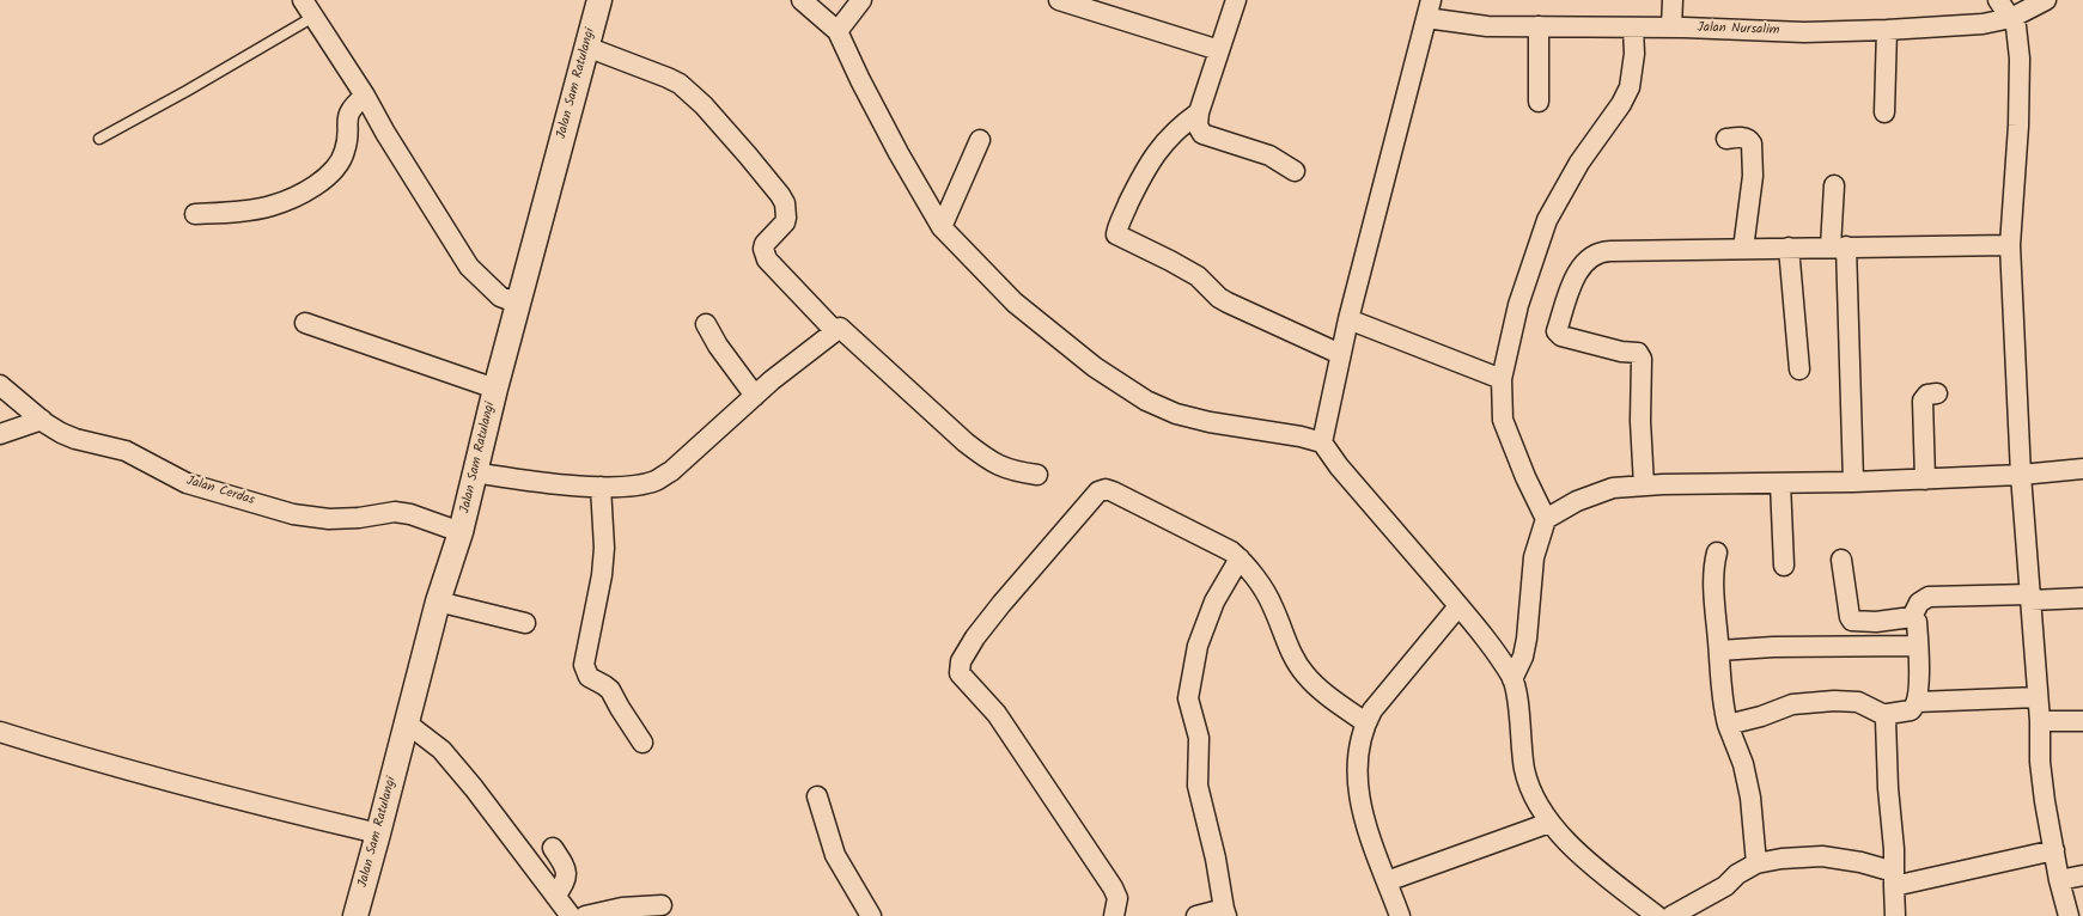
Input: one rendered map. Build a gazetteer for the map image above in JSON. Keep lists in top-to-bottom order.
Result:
{
  "streets": {
    "street": ["Jalan Nursalim", "Jalan Sam Ratulangi", "Jalan Cerdas"]
  },
  "crossings": [
    ["Jalan Sam Ratulangi", "Jalan Cerdas"]
  ]
}
